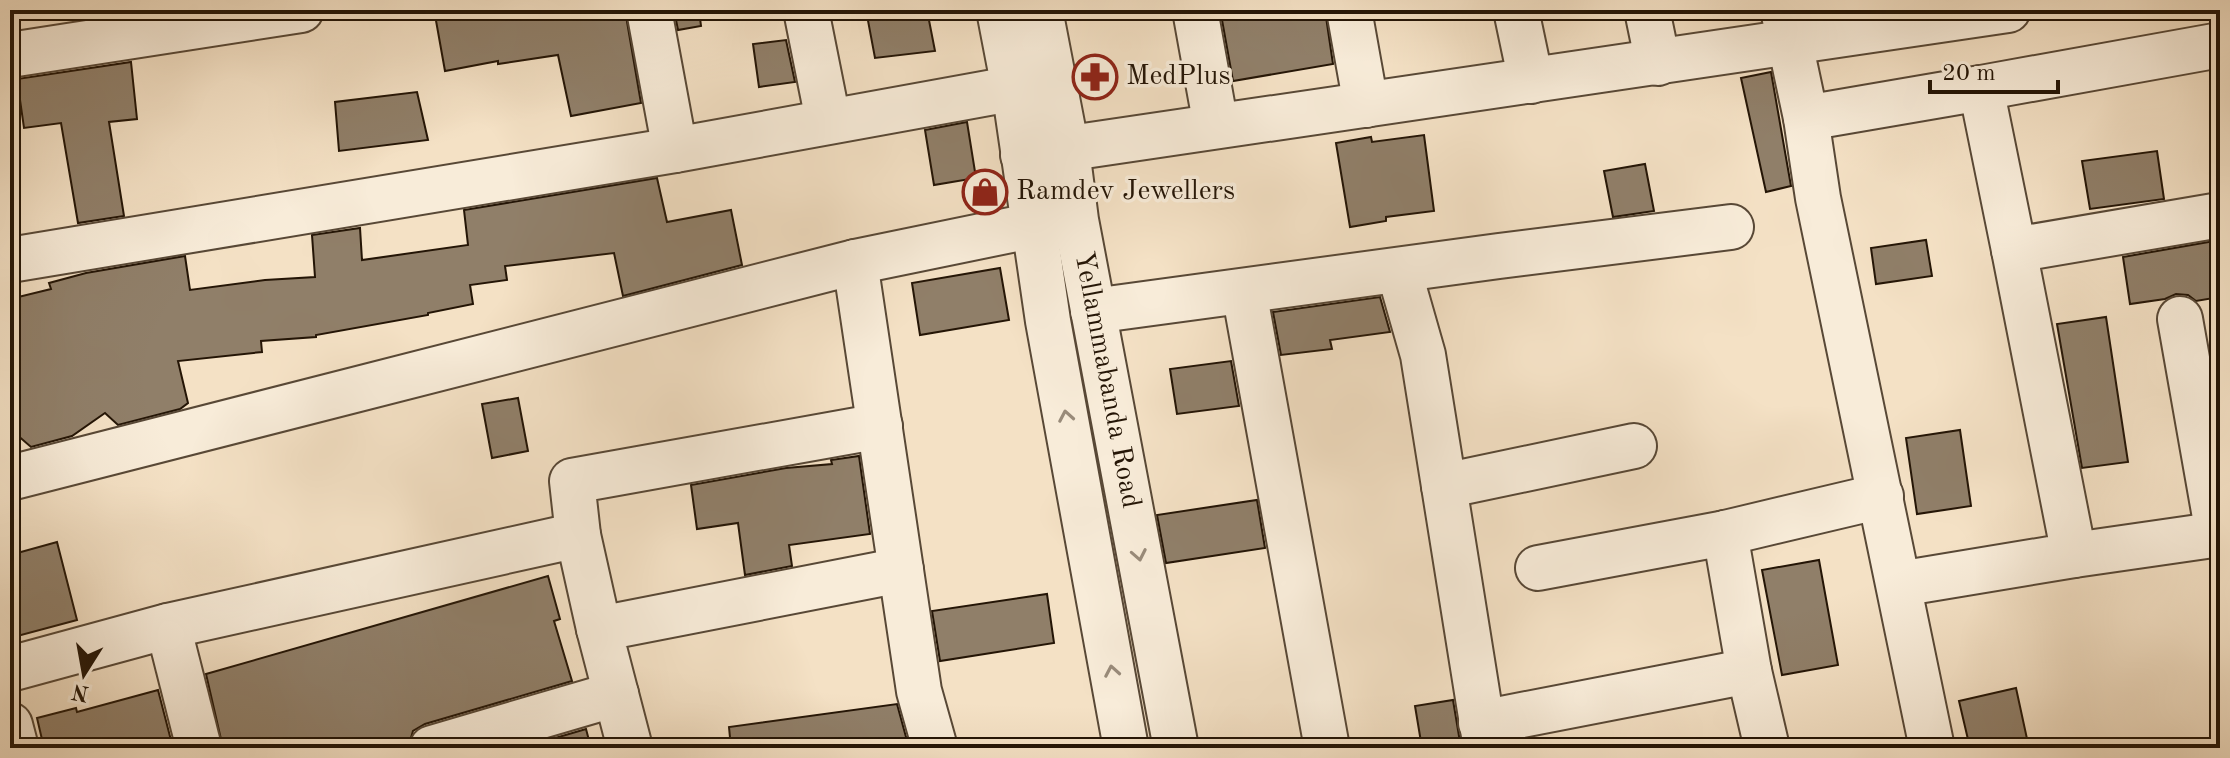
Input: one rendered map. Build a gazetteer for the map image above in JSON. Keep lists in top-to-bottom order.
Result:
{
  "streets": {
    "street": ["Yellammabanda Road"]
  },
  "places": {
    "pharmacy": ["MedPlus"],
    "shop": ["Ramdev Jewellers"]
  },
  "scale_bar": "20 m",
  "north": "bottom"
}
